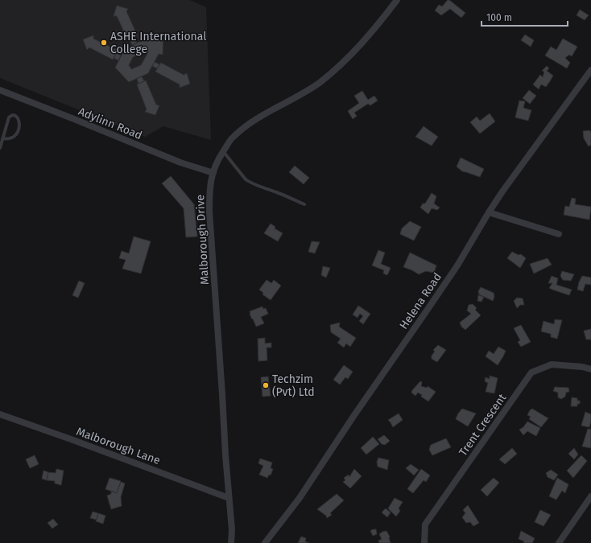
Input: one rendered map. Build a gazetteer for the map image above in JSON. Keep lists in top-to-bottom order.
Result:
{
  "streets": {
    "street": [
      "Adylinn Road",
      "Malborough Drive",
      "Helena Road",
      "Trent Crescent",
      "Malborough Lane"
    ]
  },
  "crossings": [
    ["Adylinn Road", "Malborough Drive"],
    ["Malborough Drive", "Malborough Lane"]
  ],
  "places": ["ASHE International College", "Techzim (Pvt) Ltd"],
  "scale_bar": "100 m"
}
